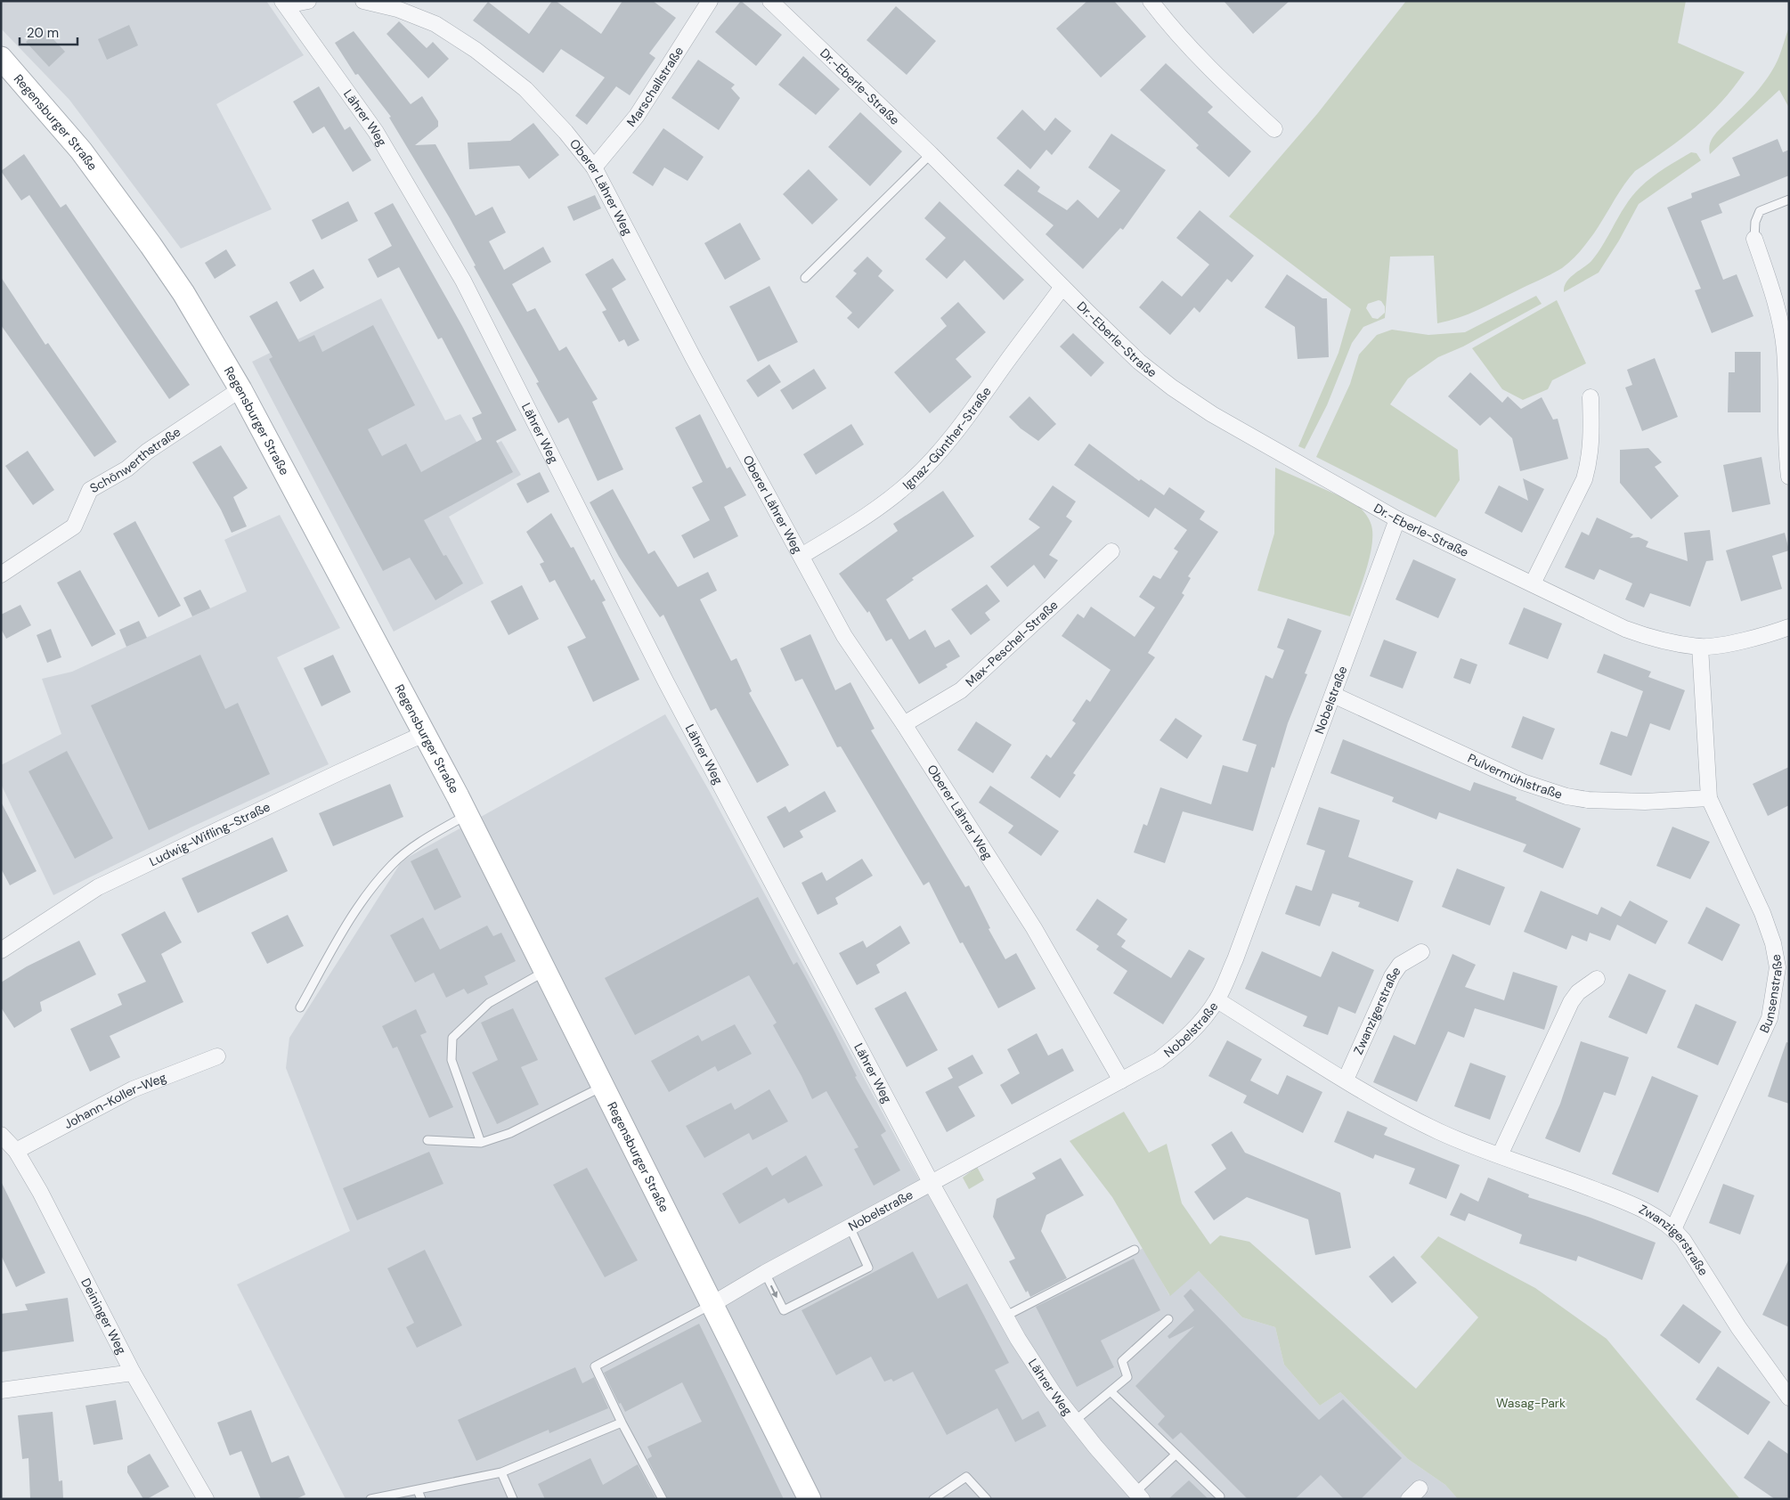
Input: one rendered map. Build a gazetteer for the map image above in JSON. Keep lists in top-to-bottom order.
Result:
{
  "streets": {
    "main road": ["Regensburger Straße"],
    "street": [
      "Marschallstraße",
      "Dr.-Eberle-Straße",
      "Lährer Weg",
      "Oberer Lährer Weg",
      "Ignaz-Günther-Straße",
      "Schönwerthstraße",
      "Max-Peschel-Straße",
      "Nobelstraße",
      "Pulvermühlstraße",
      "Ludwig-Wifling-Straße",
      "Bunsenstraße",
      "Zwanzigerstraße",
      "Johann-Koller-Weg",
      "Deininger Weg"
    ]
  },
  "crossings": [
    ["Marschallstraße", "Oberer Lährer Weg"],
    ["Dr.-Eberle-Straße", "Ignaz-Günther-Straße"],
    ["Dr.-Eberle-Straße", "Nobelstraße"],
    ["Dr.-Eberle-Straße", "Bunsenstraße"],
    ["Lährer Weg", "Nobelstraße"],
    ["Regensburger Straße", "Schönwerthstraße"],
    ["Regensburger Straße", "Nobelstraße"],
    ["Regensburger Straße", "Ludwig-Wifling-Straße"],
    ["Oberer Lährer Weg", "Ignaz-Günther-Straße"],
    ["Oberer Lährer Weg", "Max-Peschel-Straße"],
    ["Oberer Lährer Weg", "Nobelstraße"],
    ["Nobelstraße", "Pulvermühlstraße"],
    ["Nobelstraße", "Zwanzigerstraße"],
    ["Pulvermühlstraße", "Bunsenstraße"],
    ["Bunsenstraße", "Zwanzigerstraße"],
    ["Johann-Koller-Weg", "Deininger Weg"]
  ],
  "parks": ["Wasag-Park"],
  "scale_bar": "20 m"
}
